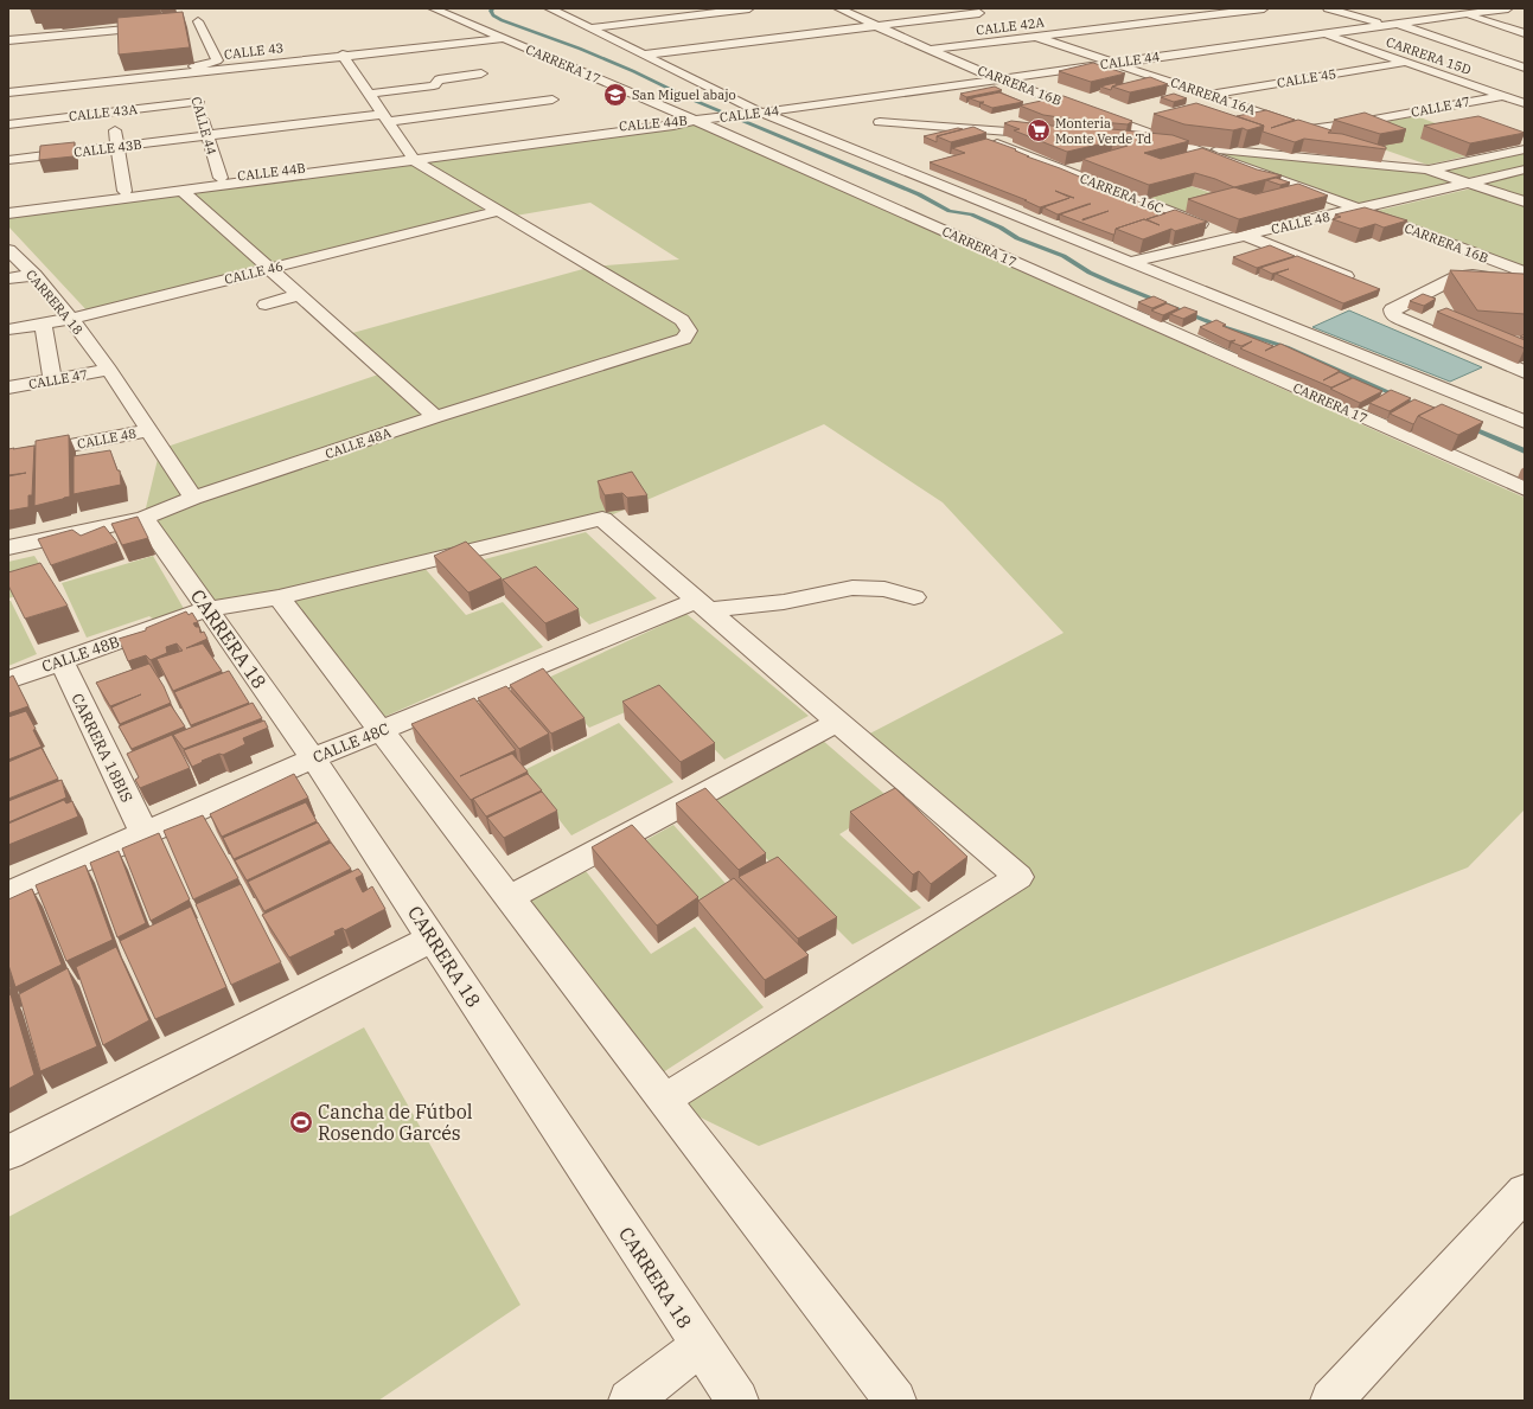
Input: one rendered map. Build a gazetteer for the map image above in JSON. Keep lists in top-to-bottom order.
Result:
{
  "streets": {
    "street": [
      "CALLE 42A",
      "CALLE 43",
      "CARRERA 15D",
      "CALLE 44",
      "CARRERA 17",
      "CALLE 45",
      "CARRERA 16B",
      "CARRERA 16A",
      "CALLE 47",
      "CALLE 43A",
      "CALLE 44B",
      "CALLE 43B",
      "CARRERA 16C",
      "CALLE 48",
      "CALLE 46",
      "CARRERA 18",
      "CALLE 48A",
      "CALLE 48B",
      "CALLE 48C",
      "CARRERA 18BIS"
    ]
  },
  "crossings": [
    ["CALLE 42A", "CARRERA 16B"],
    ["CALLE 42A", "CARRERA 16A"],
    ["CALLE 43", "CALLE 44"],
    ["CALLE 43", "CARRERA 17"],
    ["CARRERA 15D", "CALLE 44"],
    ["CARRERA 15D", "CALLE 45"],
    ["CARRERA 15D", "CALLE 47"],
    ["CALLE 44", "CARRERA 17"],
    ["CALLE 44", "CARRERA 16B"],
    ["CALLE 44", "CARRERA 16A"],
    ["CALLE 44", "CALLE 43A"],
    ["CALLE 44", "CALLE 44B"],
    ["CALLE 44", "CALLE 43B"],
    ["CALLE 44", "CARRERA 16C"],
    ["CARRERA 17", "CALLE 44B"],
    ["CALLE 45", "CARRERA 16A"],
    ["CARRERA 16B", "CALLE 48"],
    ["CALLE 47", "CARRERA 18"],
    ["CARRERA 16C", "CALLE 48"],
    ["CALLE 48", "CARRERA 18"],
    ["CALLE 46", "CARRERA 18"],
    ["CALLE 46", "CALLE 48A"],
    ["CARRERA 18", "CALLE 48A"],
    ["CARRERA 18", "CALLE 48B"],
    ["CARRERA 18", "CALLE 48C"],
    ["CALLE 48B", "CALLE 48C"],
    ["CALLE 48B", "CARRERA 18BIS"],
    ["CALLE 48C", "CARRERA 18BIS"]
  ],
  "places": {
    "school or university": ["San Miguel abajo"],
    "supermarket": ["Monteria Monte Verde Td"],
    "sports": ["Cancha de Fútbol Rosendo Garcés"]
  }
}
